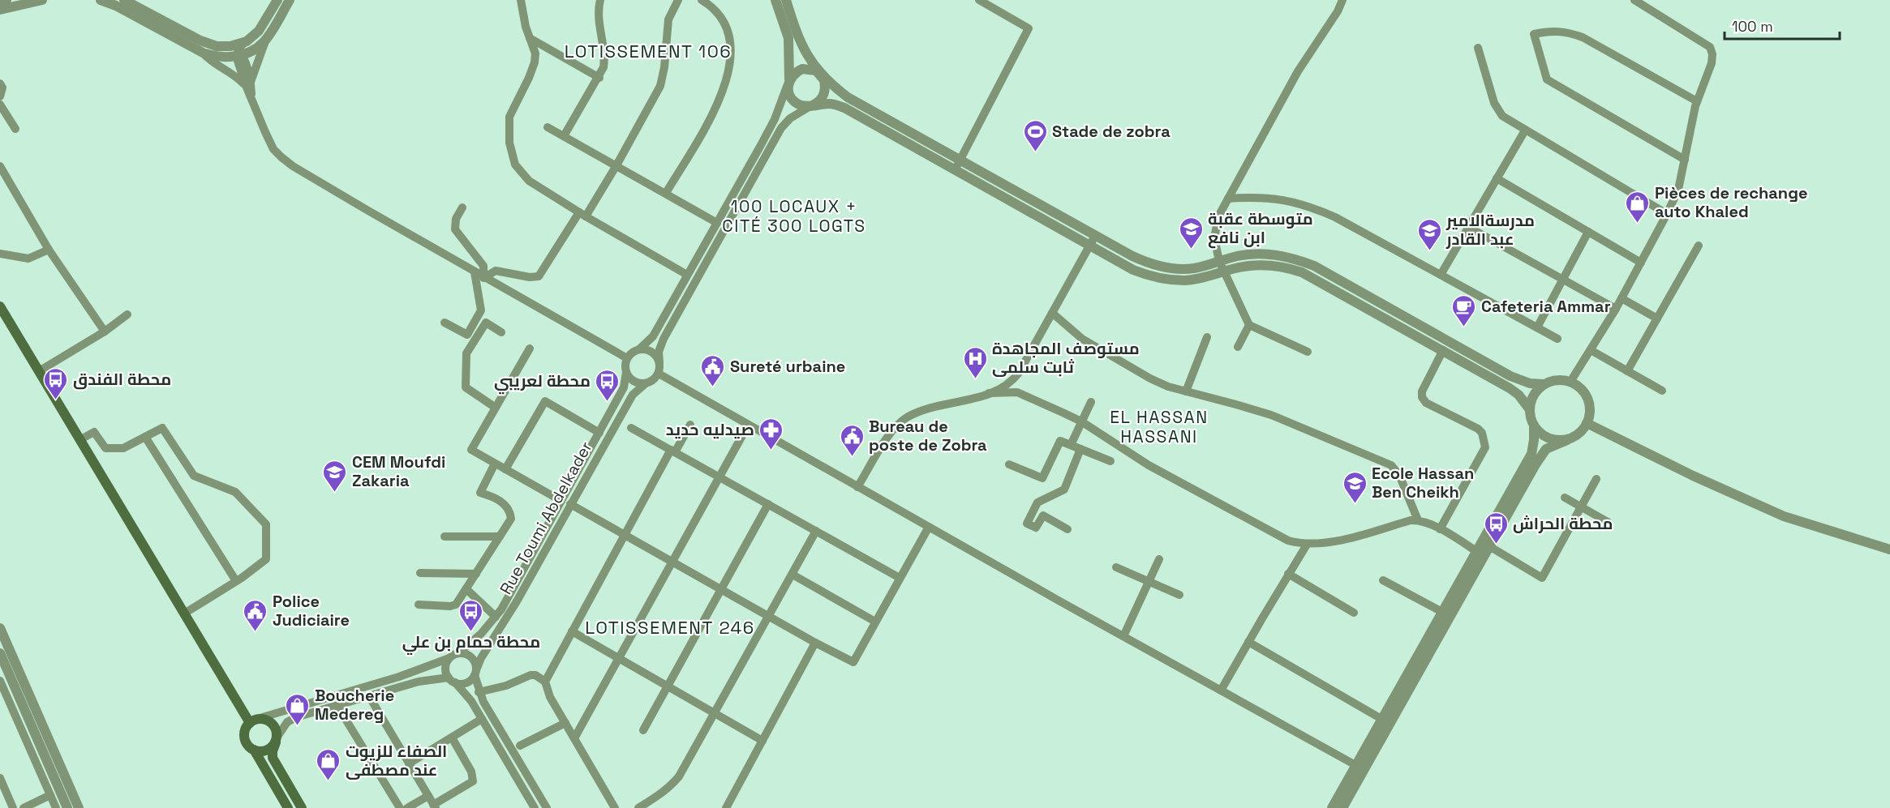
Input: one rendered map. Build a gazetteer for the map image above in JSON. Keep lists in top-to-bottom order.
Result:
{
  "streets": {
    "street": ["Rue Toumi Abdelkader"]
  },
  "districts": [
    "LOTISSEMENT 106",
    "100 LOCAUX + CITÉ 300 LOGTS",
    "EL HASSAN HASSANI",
    "LOTISSEMENT 246"
  ],
  "places": {
    "sports": ["Stade de zobra"],
    "shop": ["Pièces de rechange auto Khaled", "Boucherie Medereg", "الصفاء للزيوت عند مصطفى"],
    "school or university": [
      "متوسطة عقبة ابن نافع",
      "مدرسةالامير عبد القادر",
      "CEM Moufdi Zakaria",
      "Ecole Hassan Ben Cheikh"
    ],
    "cafe": ["Cafeteria Ammar"],
    "hospital": ["مستوصف المجاهدة ثابت سلمى"],
    "public building": ["Sureté urbaine", "Bureau de poste de Zobra", "Police Judiciaire"],
    "bus stop": [
      "محطة الفندق",
      "محطة لعريبي",
      "محطة الحراش",
      "محطة حمام بن علي"
    ],
    "pharmacy": ["صيدليه حديد"]
  },
  "scale_bar": "100 m"
}
